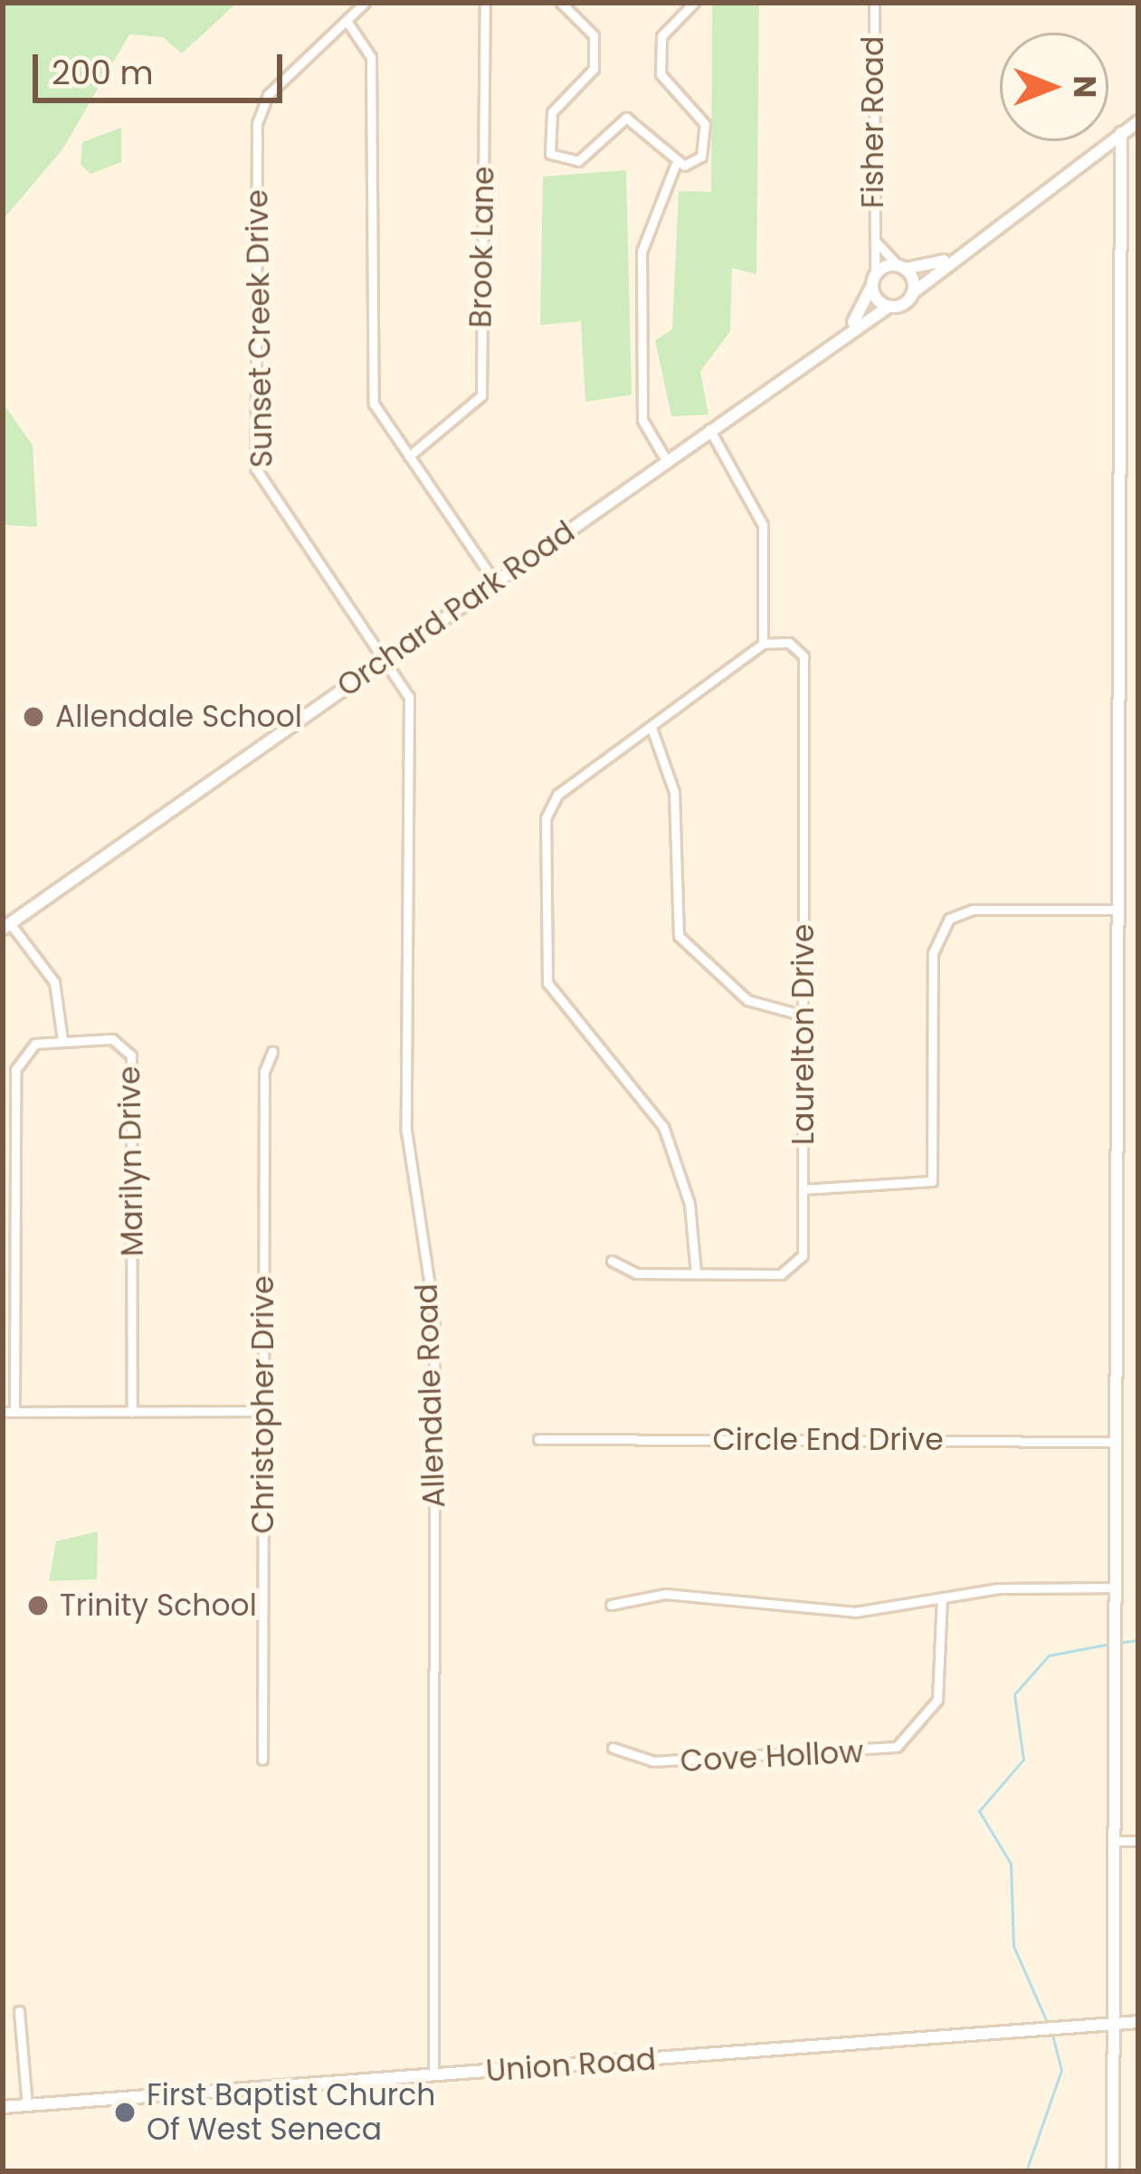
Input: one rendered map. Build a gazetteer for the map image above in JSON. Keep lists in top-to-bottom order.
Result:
{
  "streets": {
    "main road": ["Orchard Park Road", "Union Road"],
    "street": [
      "Fisher Road",
      "Brook Lane",
      "Sunset Creek Drive",
      "Laurelton Drive",
      "Marilyn Drive",
      "Allendale Road",
      "Christopher Drive",
      "Circle End Drive",
      "Cove Hollow"
    ]
  },
  "crossings": [
    ["Fisher Road", "Orchard Park Road"],
    ["Sunset Creek Drive", "Orchard Park Road"],
    ["Sunset Creek Drive", "Allendale Road"],
    ["Orchard Park Road", "Allendale Road"],
    ["Allendale Road", "Union Road"]
  ],
  "places": ["Allendale School", "Trinity School", "First Baptist Church Of West Seneca"],
  "scale_bar": "200 m",
  "north": "right"
}
